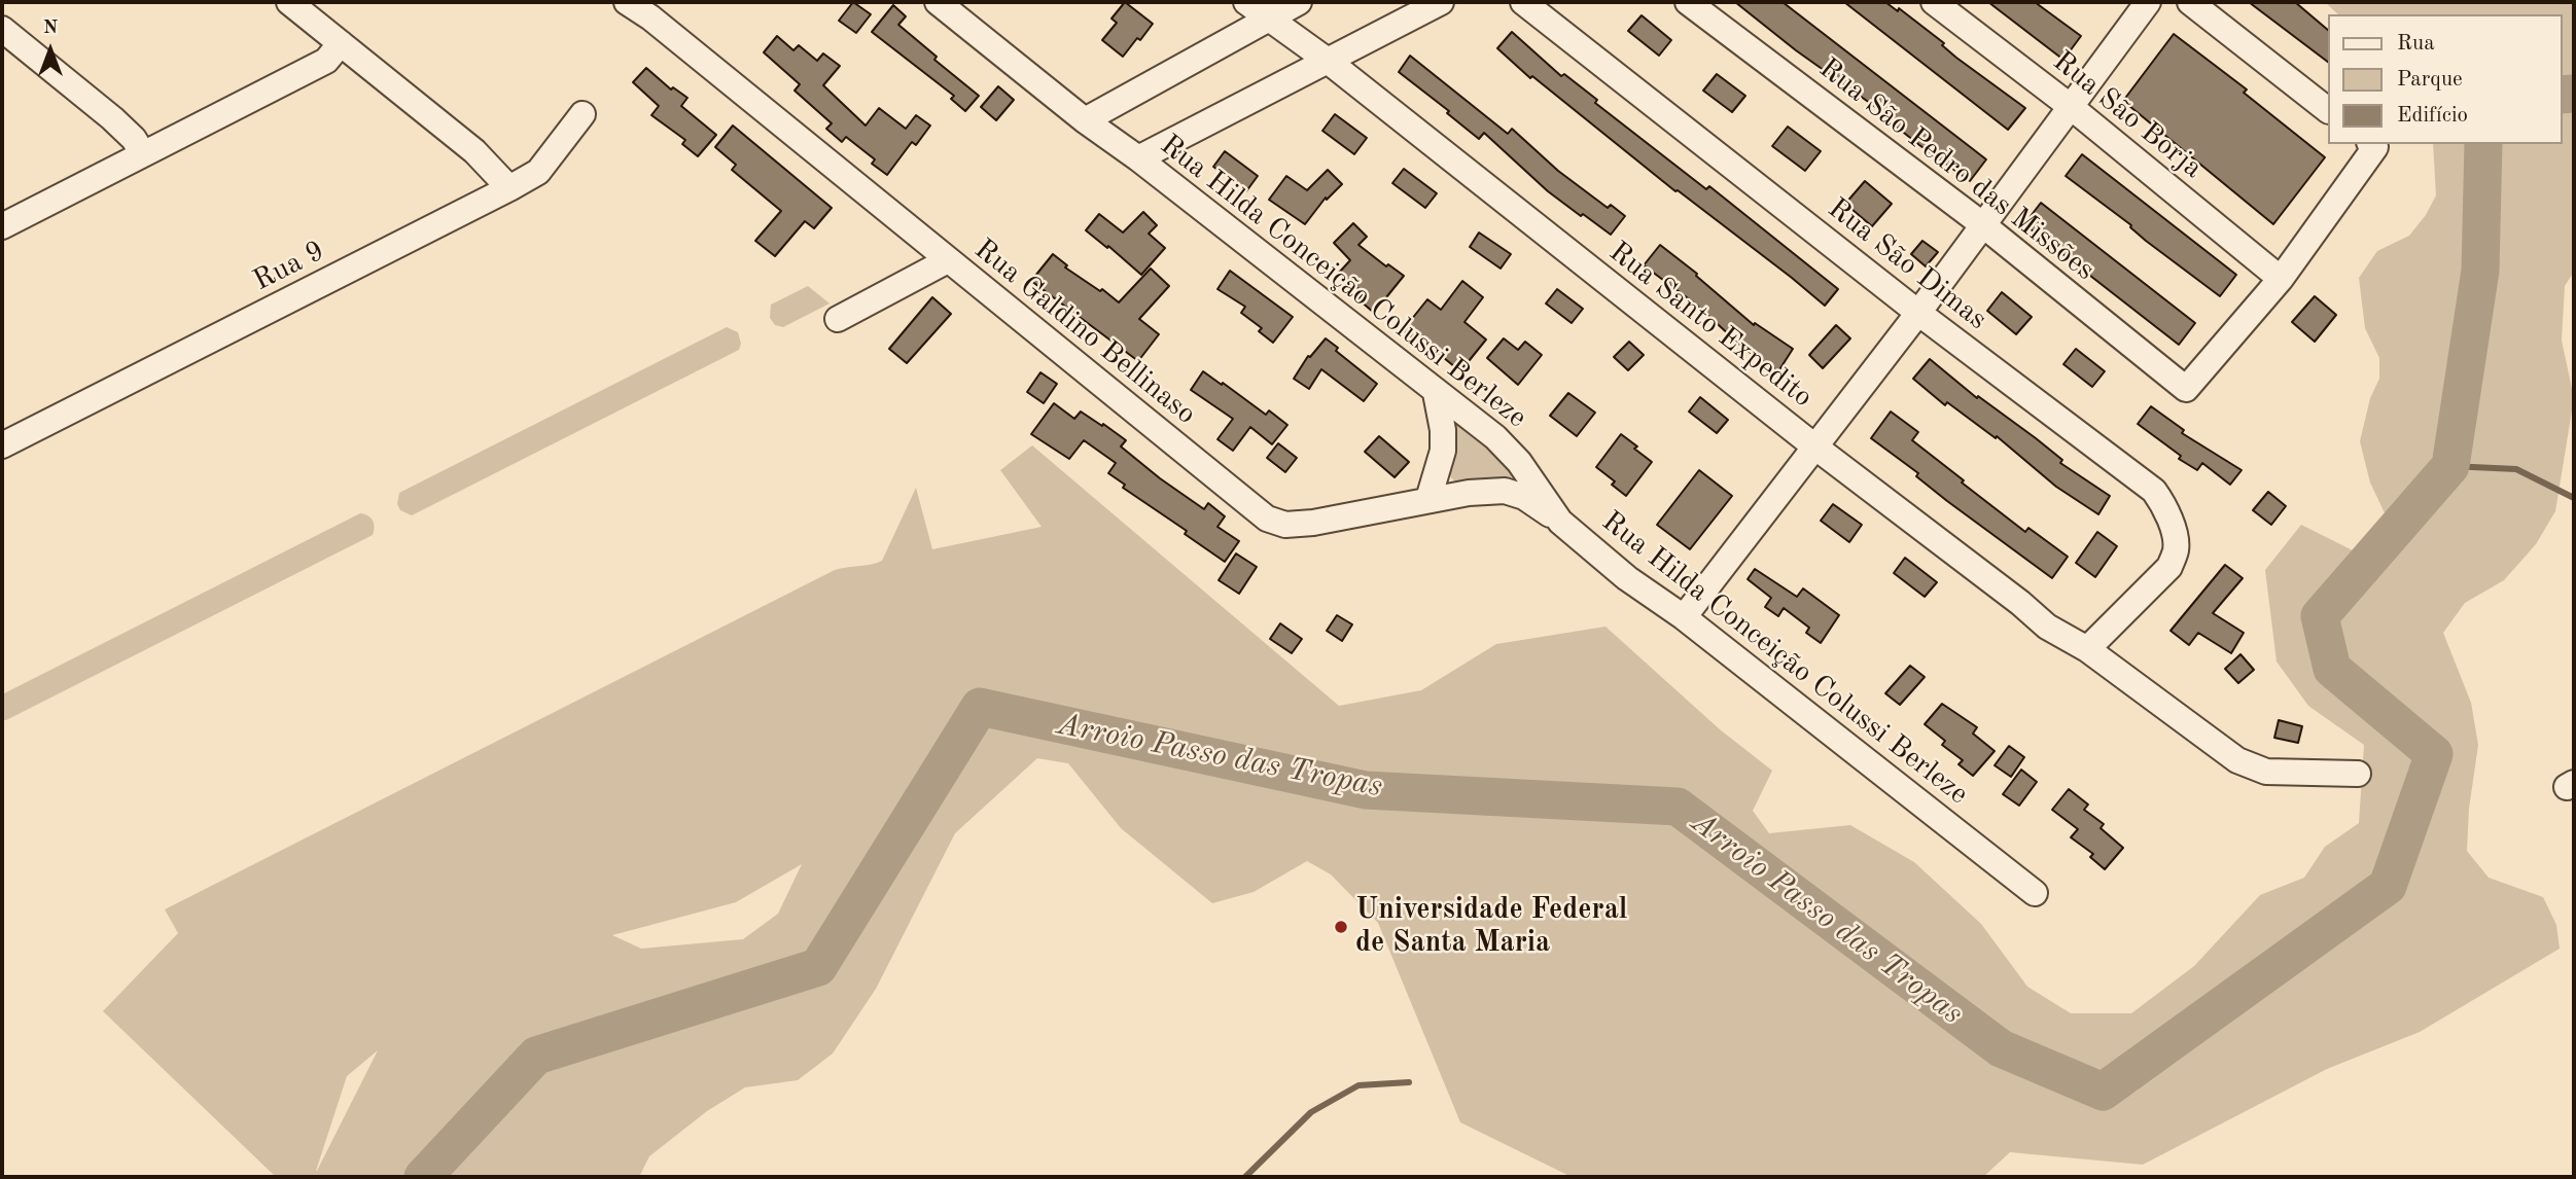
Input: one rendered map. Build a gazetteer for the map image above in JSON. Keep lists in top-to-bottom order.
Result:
{
  "streets": {
    "street": [
      "Rua São Borja",
      "Rua São Pedro das Missões",
      "Rua São Dimas",
      "Rua 9",
      "Rua Hilda Conceição Colussi Berleze",
      "Rua Santo Expedito",
      "Rua Galdino Bellinaso"
    ]
  },
  "crossings": [
    ["Rua São Borja", "Rua São Pedro das Missões"],
    ["Rua São Dimas", "Rua Santo Expedito"],
    ["Rua Hilda Conceição Colussi Berleze", "Rua Galdino Bellinaso"]
  ],
  "water": ["Arroio Passo das Tropas"],
  "places": ["Universidade Federal de Santa Maria"],
  "legend": ["Rua", "Parque", "Edifício"],
  "north": "top"
}
